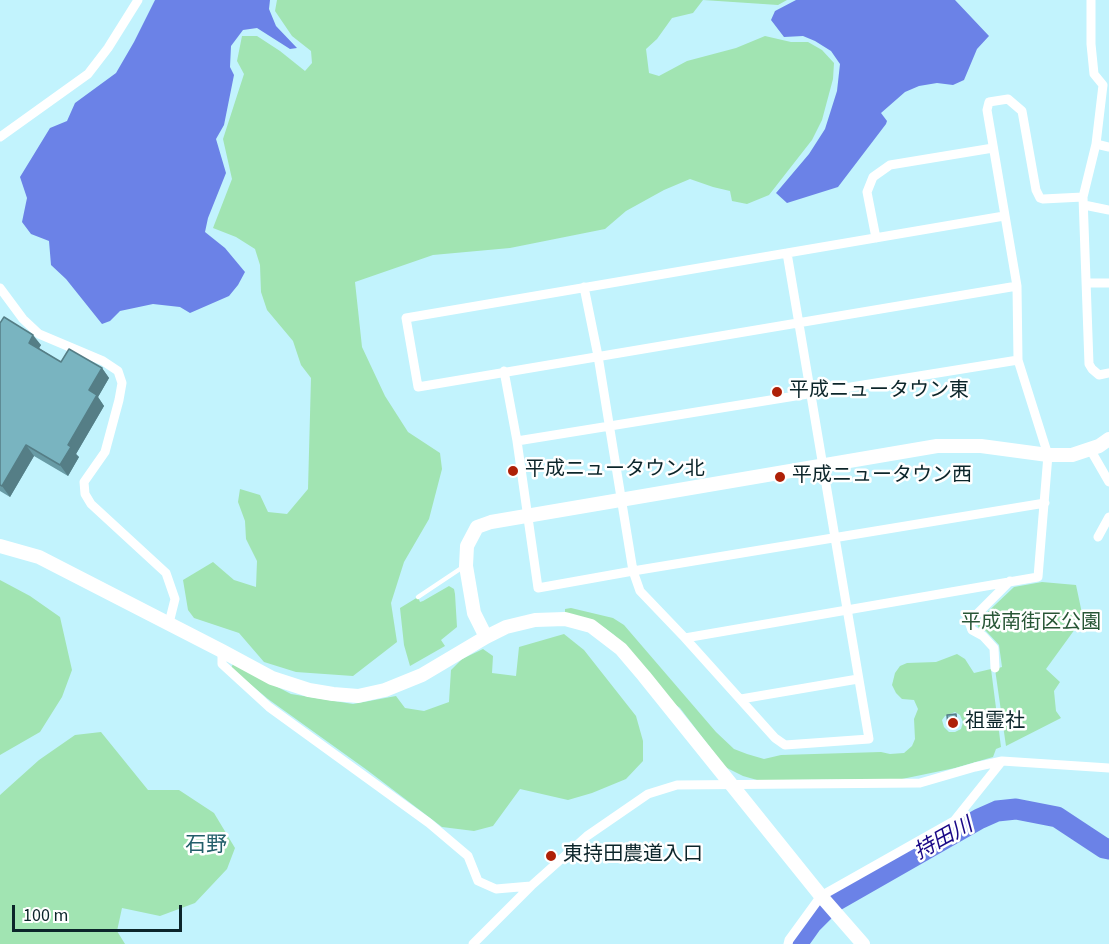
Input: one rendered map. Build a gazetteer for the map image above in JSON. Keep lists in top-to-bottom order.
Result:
{
  "districts": ["石野"],
  "water": ["持田川"],
  "parks": ["平成南街区公園"],
  "places": [
    "平成ニュータウン東",
    "平成ニュータウン北",
    "平成ニュータウン西",
    "祖霊社",
    "東持田農道入口"
  ],
  "scale_bar": "100 m"
}
